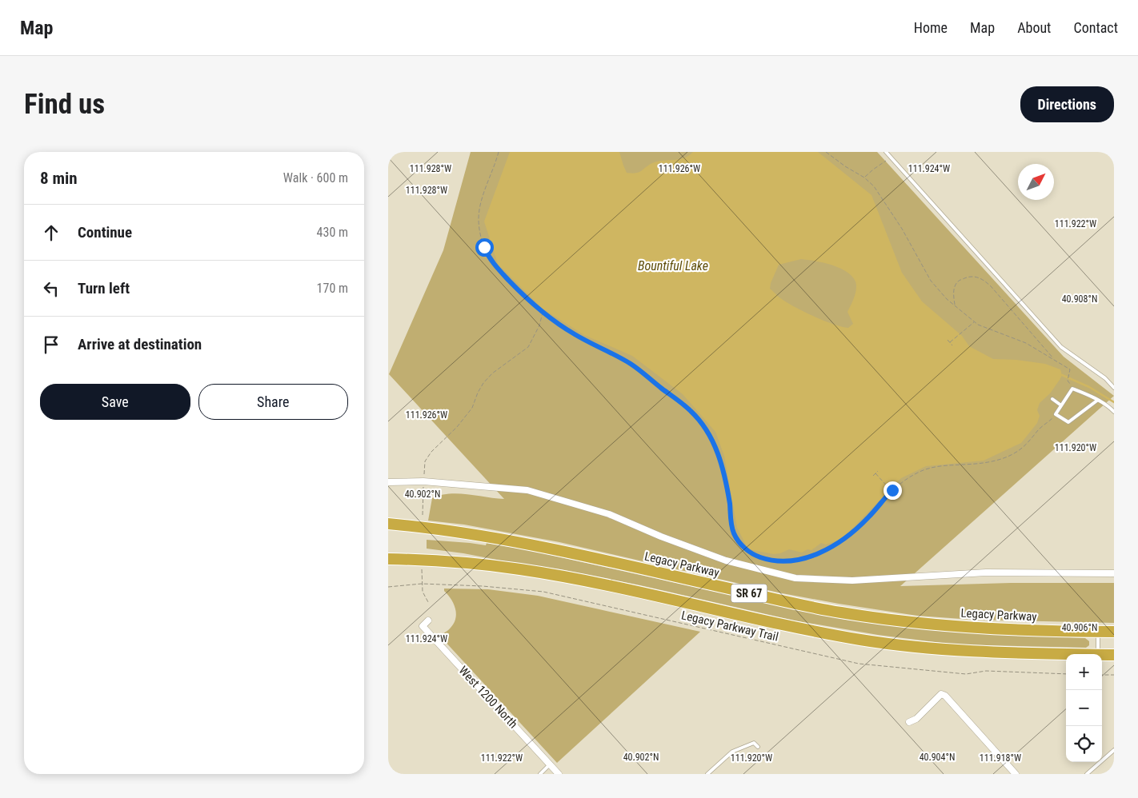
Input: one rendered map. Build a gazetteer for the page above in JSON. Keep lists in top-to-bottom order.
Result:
{
  "streets": {
    "highway": ["Legacy Parkway", "SR 67"],
    "street": ["West 1200 North"],
    "path": ["Legacy Parkway Trail"]
  },
  "water": ["Bountiful Lake"],
  "north": "top right",
  "page": {
    "header": "Map",
    "nav": [
      "Home",
      "Map",
      "About",
      "Contact"
    ],
    "buttons": [
      "Directions",
      ["Save", "Share"]
    ],
    "title": "Find us",
    "heading": ["8 min", "Walk · 600 m"],
    "list": [
      ["Continue", "430 m"],
      ["Turn left", "170 m"],
      "Arrive at destination"
    ],
    "map_buttons": ["+", "−"]
  },
  "coordinates": [
    "111.926°W",
    "111.924°W",
    "111.928°W",
    "111.922°W",
    "40.908°N",
    "111.920°W",
    "40.902°N",
    "40.906°N",
    "40.904°N",
    "111.918°W"
  ]
}
